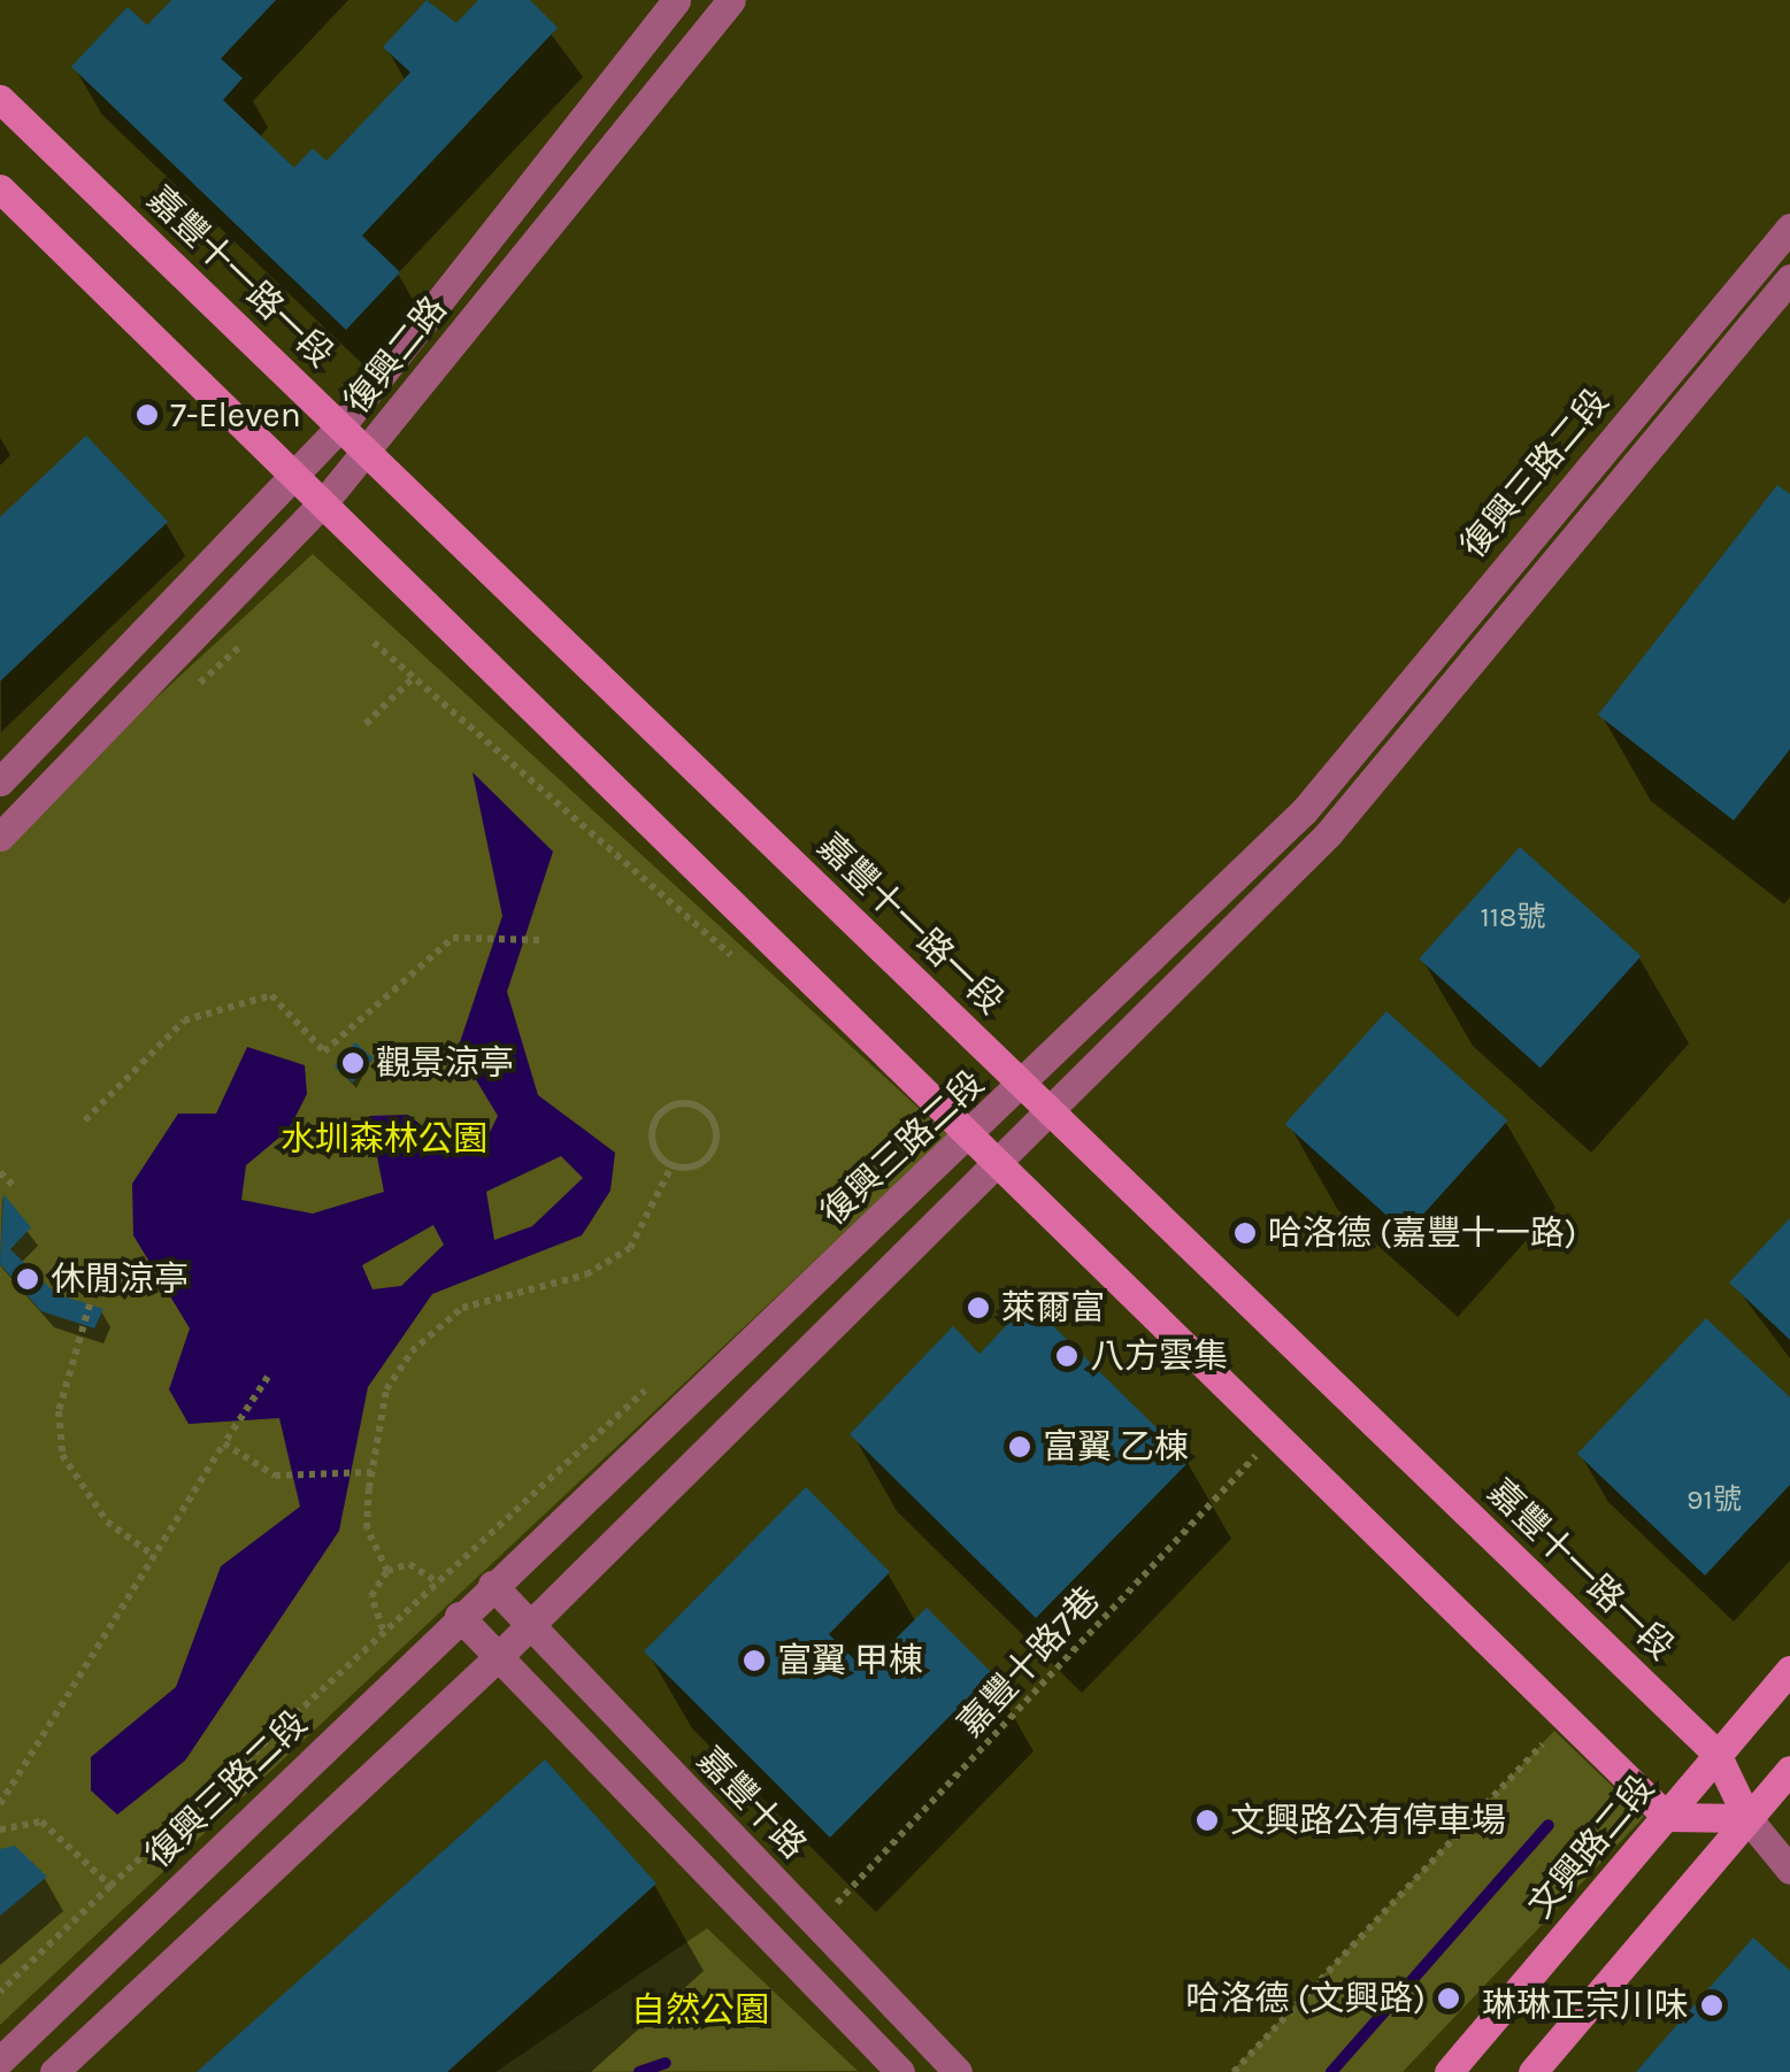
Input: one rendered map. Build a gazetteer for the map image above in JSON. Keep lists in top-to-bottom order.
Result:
{
  "streets": {
    "street": [
      "嘉豐十一路一段",
      "復興二路",
      "復興三路二段",
      "嘉豐十路",
      "文興路二段"
    ],
    "path": ["嘉豐十路7巷"]
  },
  "crossings": [
    ["嘉豐十一路一段", "復興二路"],
    ["嘉豐十一路一段", "復興三路二段"],
    ["嘉豐十一路一段", "文興路二段"],
    ["復興三路二段", "嘉豐十路"],
    ["嘉豐十路7巷", "嘉豐十路"]
  ],
  "parks": ["水圳森林公園", "自然公園"],
  "places": [
    "7-Eleven",
    "觀景涼亭",
    "哈洛德 (嘉豐十一路)",
    "休閒涼亭",
    "萊爾富",
    "八方雲集",
    "富翼 乙棟",
    "富翼 甲棟",
    "文興路公有停車場",
    "哈洛德 (文興路)",
    "琳琳正宗川味"
  ],
  "house_numbers": ["118號", "91號"]
}
